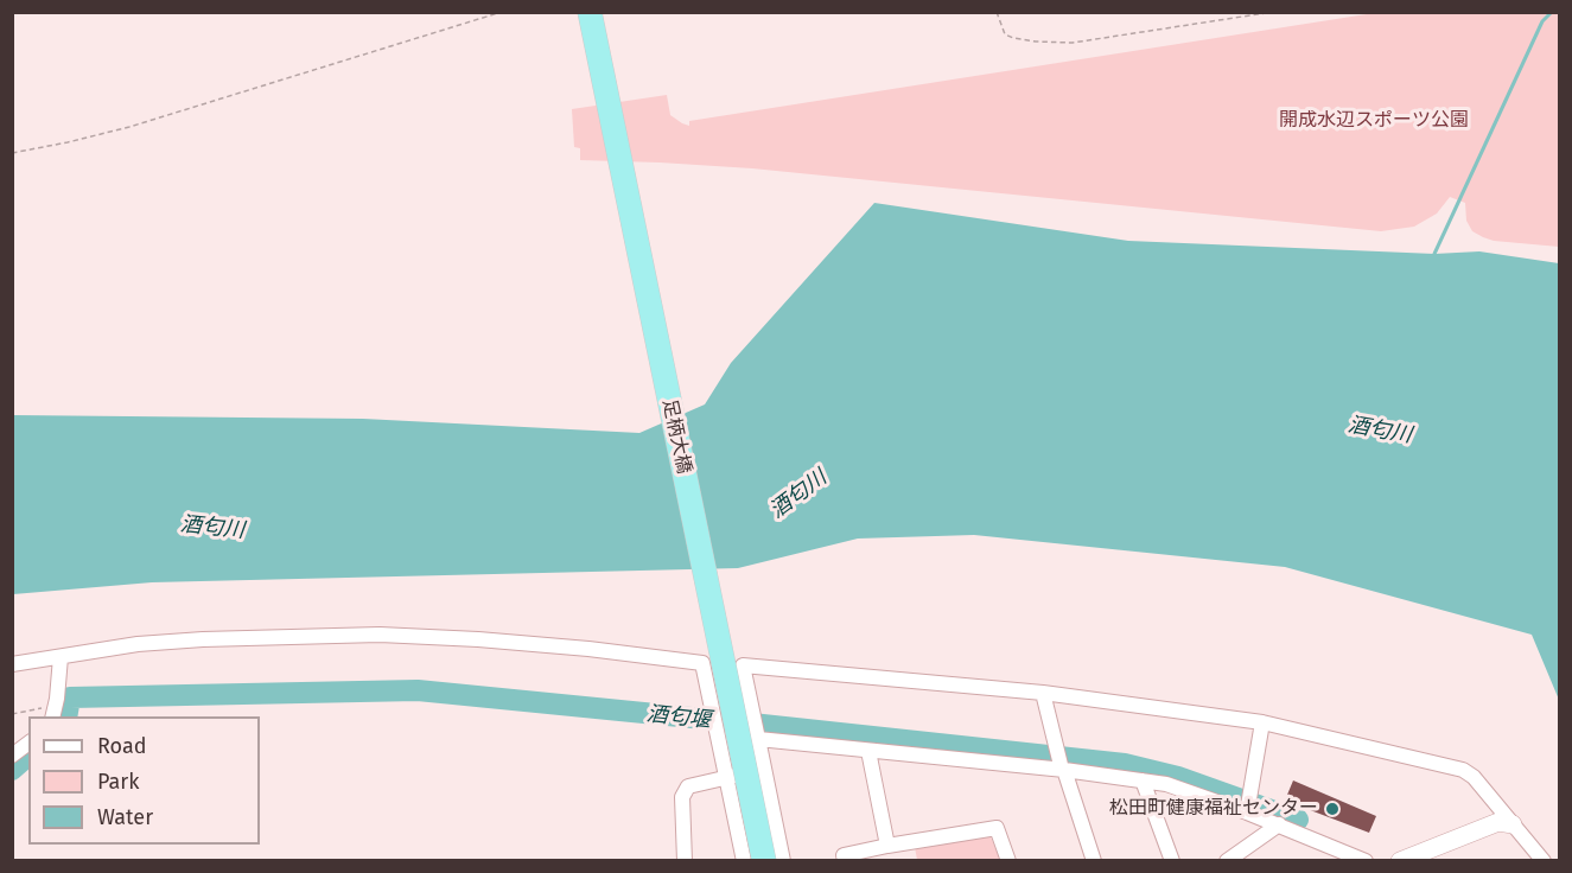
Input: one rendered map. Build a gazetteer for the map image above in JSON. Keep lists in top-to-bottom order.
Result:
{
  "streets": {
    "main road": ["足柄大橋"]
  },
  "water": ["酒匂川", "酒匂堰"],
  "parks": ["開成水辺スポーツ公園"],
  "places": ["松田町健康福祉センター"],
  "legend": ["Road", "Park", "Water"]
}
